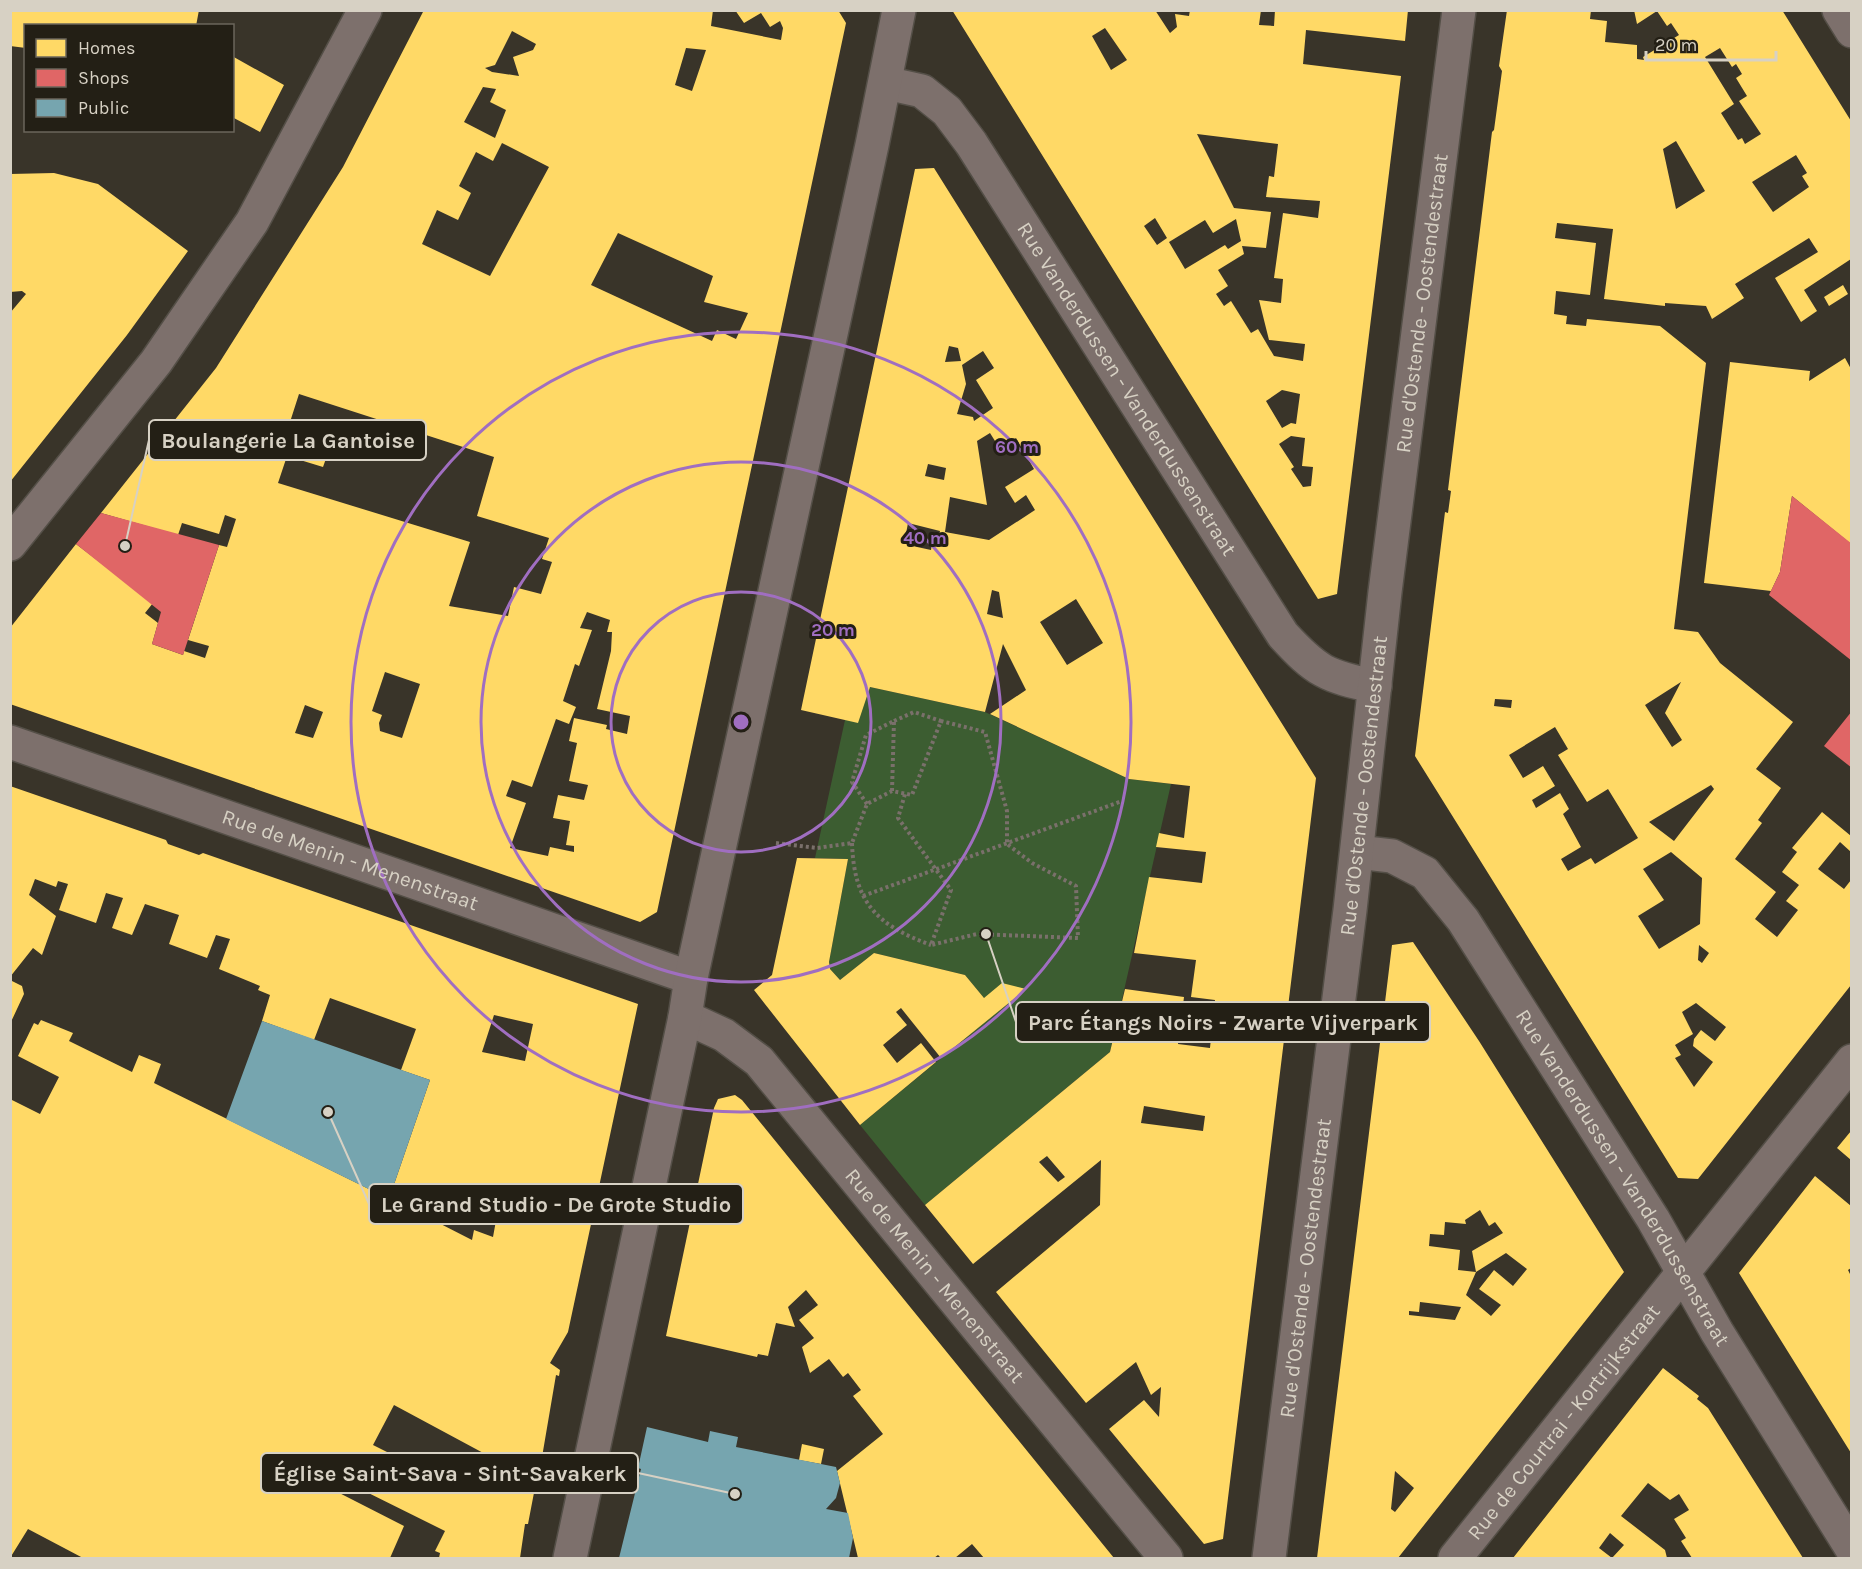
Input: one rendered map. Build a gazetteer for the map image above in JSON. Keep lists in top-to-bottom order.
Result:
{
  "streets": {
    "street": [
      "Rue d'Ostende - Oostendestraat",
      "Rue Vanderdussen - Vanderdussenstraat",
      "Rue de Menin - Menenstraat",
      "Rue de Courtrai - Kortrijkstraat"
    ]
  },
  "crossings": [
    ["Rue d'Ostende - Oostendestraat", "Rue Vanderdussen - Vanderdussenstraat"],
    ["Rue Vanderdussen - Vanderdussenstraat", "Rue de Courtrai - Kortrijkstraat"]
  ],
  "places": [
    "Boulangerie La Gantoise",
    "Parc Étangs Noirs - Zwarte Vijverpark",
    "Le Grand Studio - De Grote Studio",
    "Église Saint-Sava - Sint-Savakerk"
  ],
  "legend": ["Homes", "Shops", "Public"],
  "scale_bar": "20 m",
  "rings": ["60 m", "40 m", "20 m"]
}
